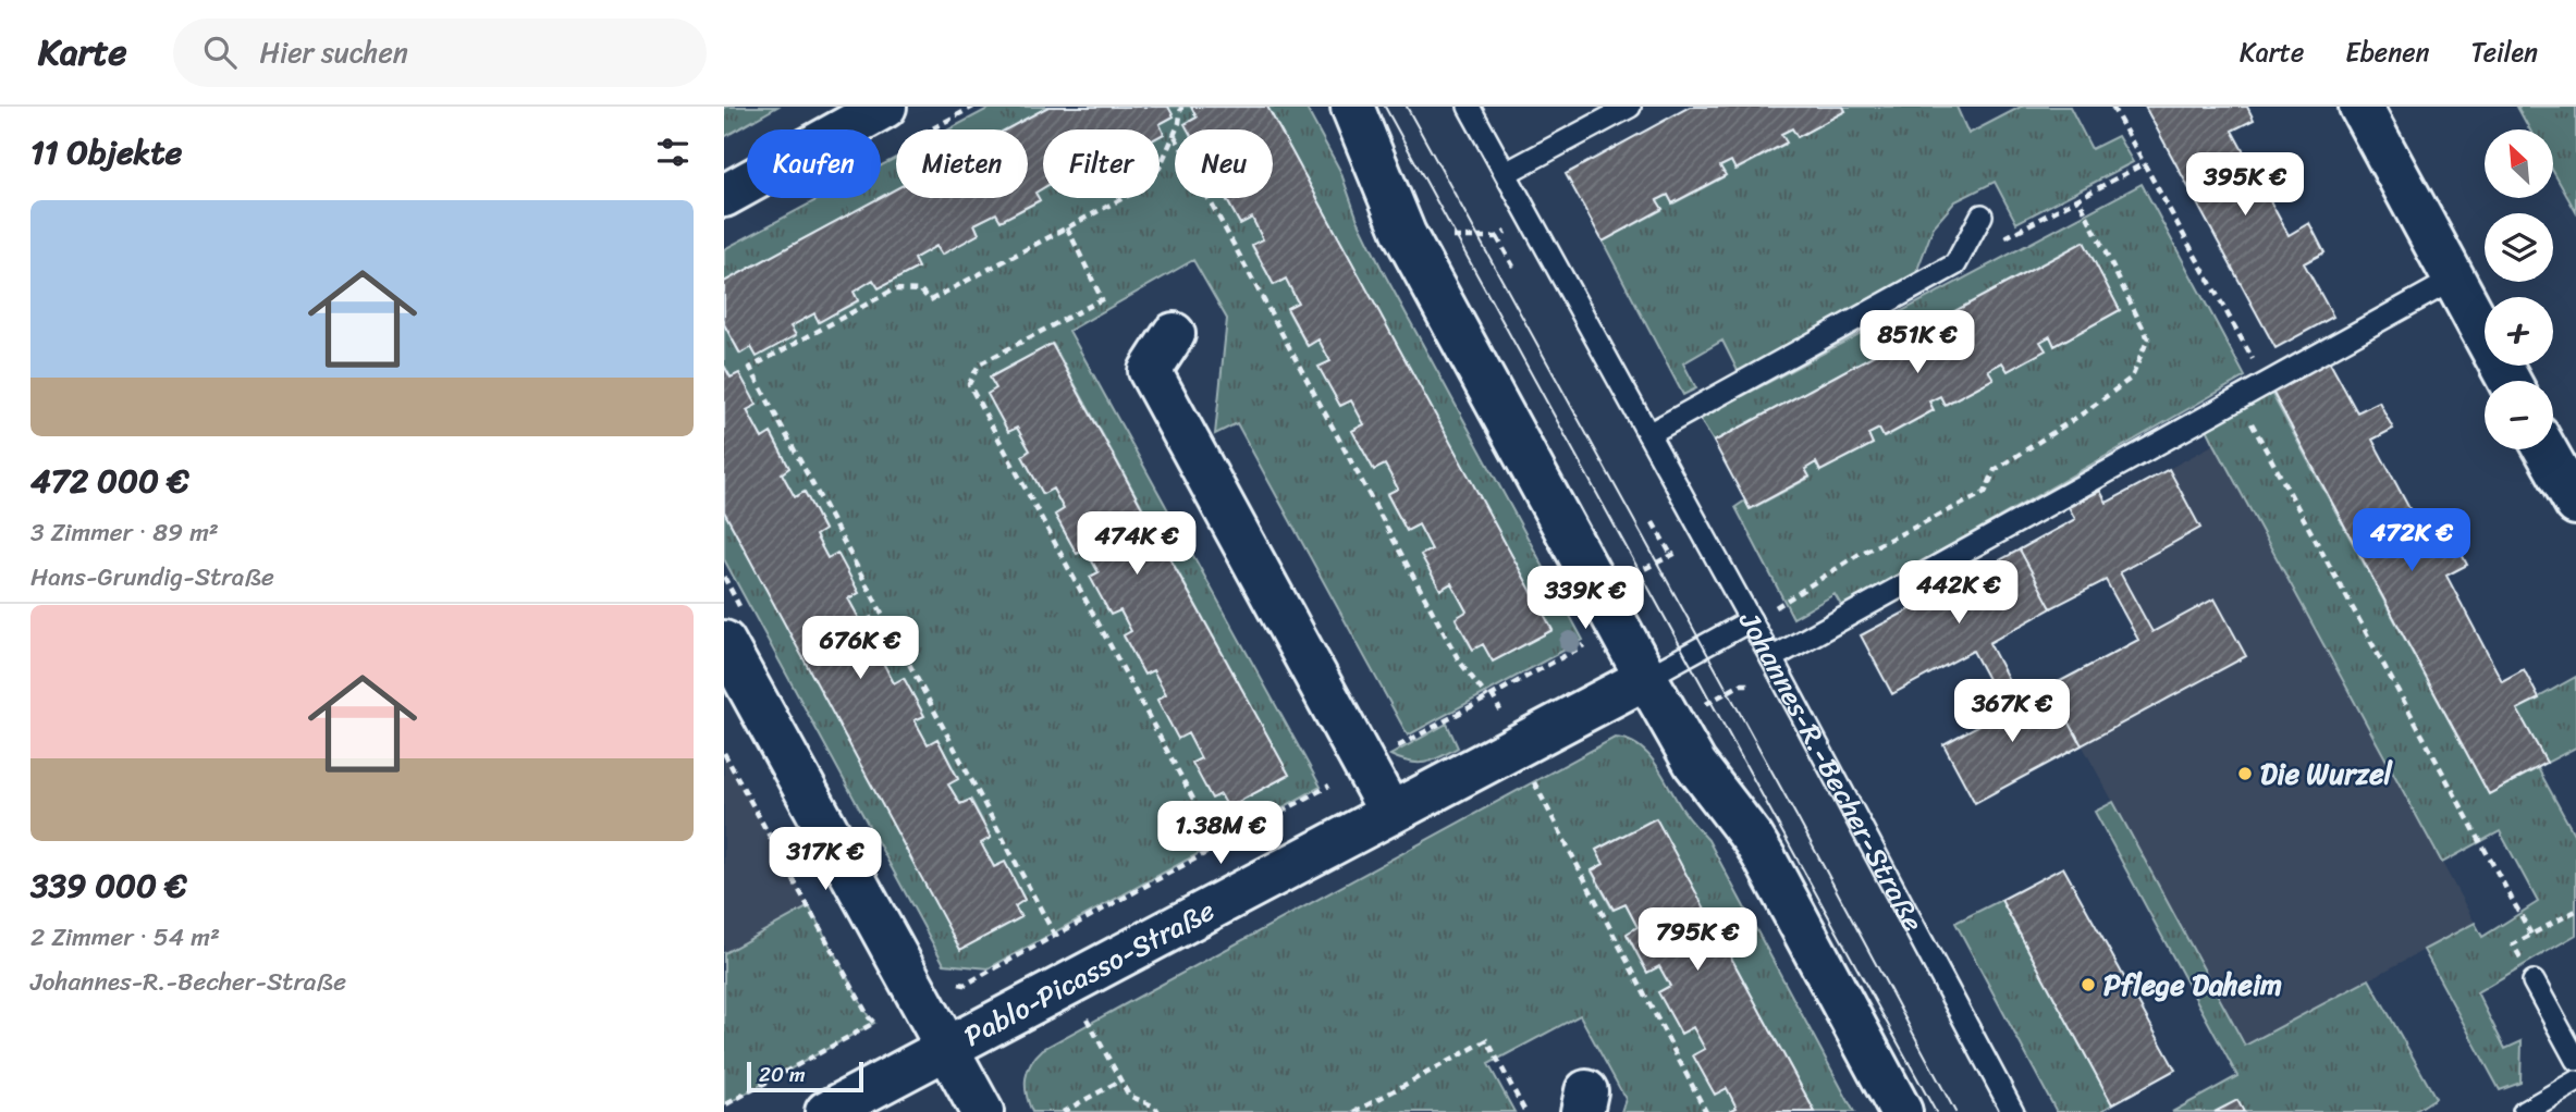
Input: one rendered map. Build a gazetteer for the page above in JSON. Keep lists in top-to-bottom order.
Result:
{
  "streets": {
    "street": ["Pablo-Picasso-Straße"],
    "lane": ["Johannes-R.-Becher-Straße"]
  },
  "places": ["Die Wurzel", "Pflege Daheim"],
  "scale_bar": "20 m",
  "north": "top left",
  "page": {
    "header": "Karte",
    "search": "Hier suchen",
    "nav": ["Karte", "Ebenen", "Teilen"],
    "heading": "11 Objekte",
    "map_buttons": ["+", "−"],
    "chip": [
      "Kaufen",
      "Mieten",
      "Filter",
      "Neu"
    ],
    "price": [
      "395K €",
      "851K €",
      "472K €",
      "474K €",
      "442K €",
      "339K €",
      "676K €",
      "367K €",
      "1.38M €",
      "317K €",
      "795K €"
    ],
    "list": [
      {
        "name": "472 000 €",
        "note": "3 Zimmer · 89 m² · Hans-Grundig-Straße"
      },
      {
        "name": "339 000 €",
        "note": "2 Zimmer · 54 m² · Johannes-R.-Becher-Straße"
      }
    ],
    "scale": "20 m"
  }
}
